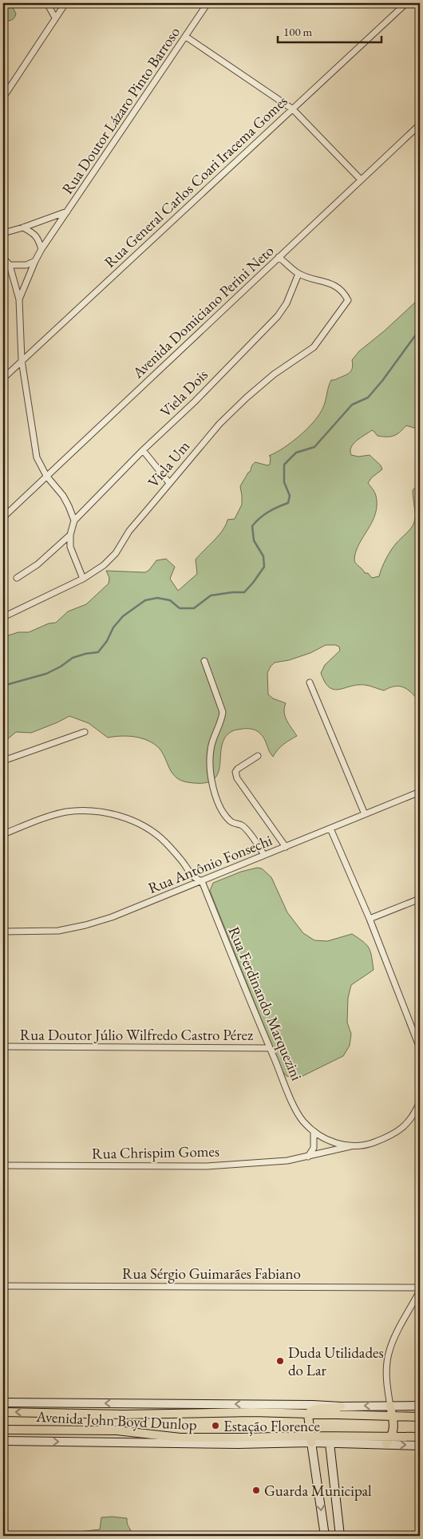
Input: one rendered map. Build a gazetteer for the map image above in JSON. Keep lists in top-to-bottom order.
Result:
{
  "streets": {
    "main road": ["Avenida John Boyd Dunlop"],
    "street": [
      "Rua Doutor Lázaro Pinto Barroso",
      "Rua General Carlos Coari Iracema Gomes",
      "Avenida Domiciano Perini Neto",
      "Viela Dois",
      "Viela Um",
      "Rua Antônio Fonsechi",
      "Rua Ferdinando Marquezini",
      "Rua Doutor Júlio Wilfredo Castro Pérez",
      "Rua Chrispim Gomes",
      "Rua Sérgio Guimarães Fabiano"
    ]
  },
  "crossings": [
    ["Rua Doutor Lázaro Pinto Barroso", "Rua General Carlos Coari Iracema Gomes"],
    ["Rua Doutor Lázaro Pinto Barroso", "Avenida Domiciano Perini Neto"],
    ["Rua Doutor Lázaro Pinto Barroso", "Viela Dois"],
    ["Viela Dois", "Viela Um"],
    ["Rua Antônio Fonsechi", "Rua Ferdinando Marquezini"],
    ["Rua Ferdinando Marquezini", "Rua Doutor Júlio Wilfredo Castro Pérez"],
    ["Rua Ferdinando Marquezini", "Rua Chrispim Gomes"]
  ],
  "places": ["Duda Utilidades do Lar", "Estação Florence", "Guarda Municipal"],
  "scale_bar": "100 m"
}
